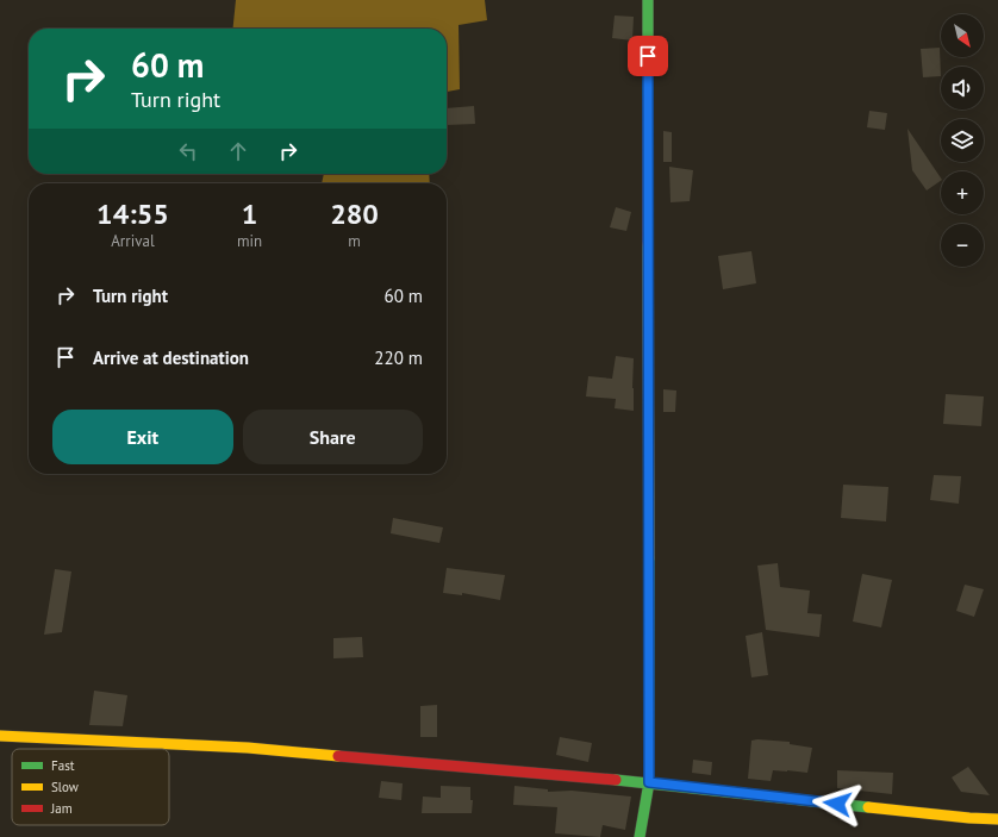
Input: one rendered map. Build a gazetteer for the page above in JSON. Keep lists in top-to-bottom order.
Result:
{
  "legend": ["Fast", "Slow", "Jam"],
  "north": "bottom right",
  "page": {
    "map_buttons": ["+", "−"],
    "turn": ["60 m", "Turn right"],
    "eta": [
      "14:55",
      "Arrival",
      "1",
      "min",
      "280",
      "m"
    ],
    "list": [
      {
        "name": "Turn right",
        "value": "60 m"
      },
      {
        "name": "Arrive at destination",
        "value": "220 m"
      }
    ],
    "buttons": ["Exit", "Share"]
  }
}
